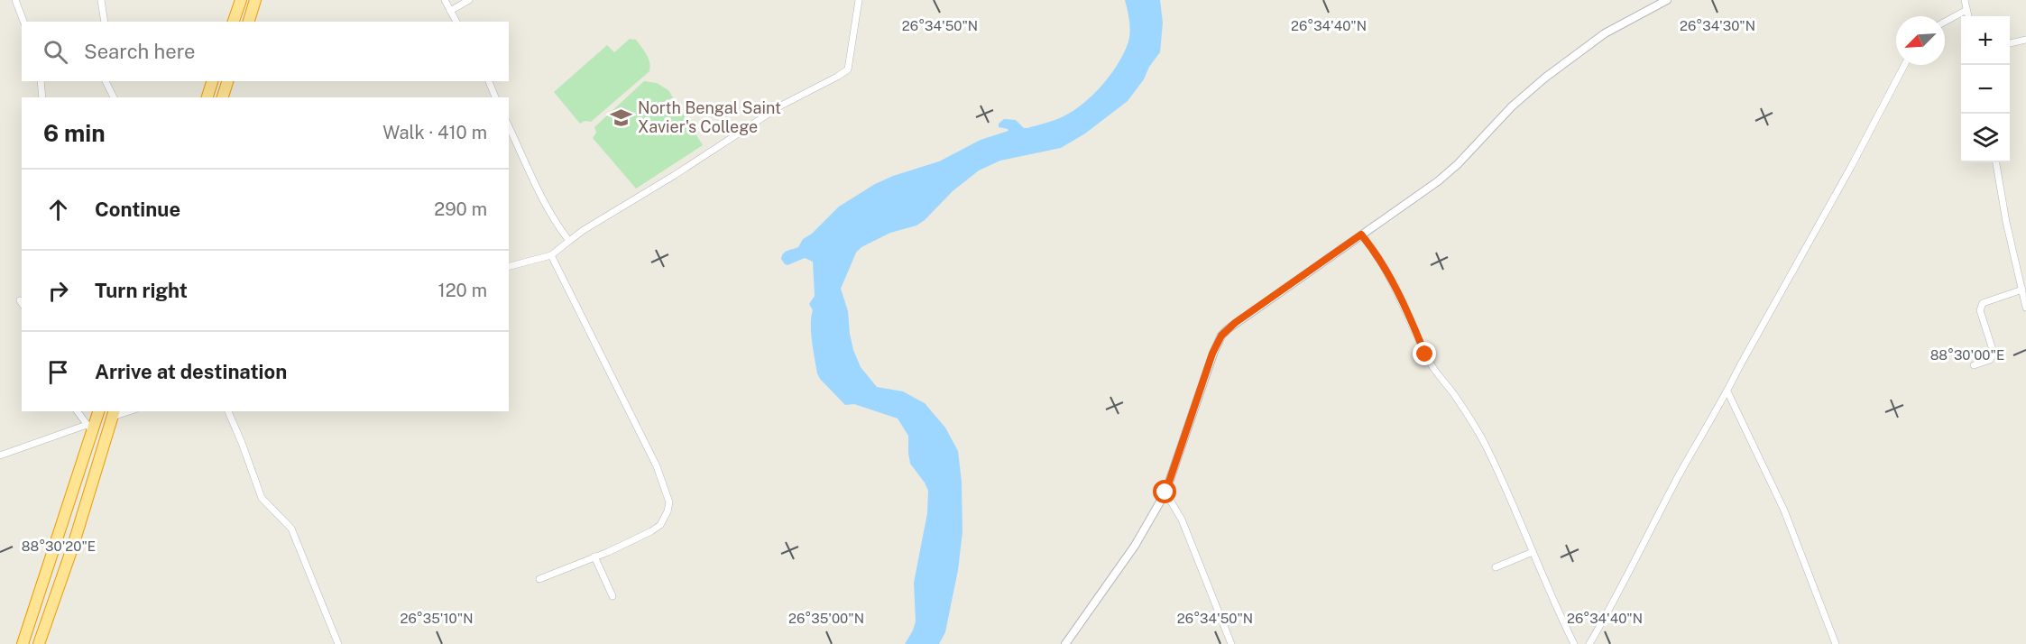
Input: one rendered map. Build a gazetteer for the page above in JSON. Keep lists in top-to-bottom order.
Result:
{
  "places": {
    "school or university": ["North Bengal Saint Xavier's College"]
  },
  "north": "bottom left",
  "page": {
    "map_buttons": ["+", "−"],
    "search": "Search here",
    "heading": ["6 min", "Walk · 410 m"],
    "list": [
      ["Continue", "290 m"],
      ["Turn right", "120 m"],
      "Arrive at destination"
    ]
  },
  "coordinates": [
    "26°34'50\"N",
    "26°34'40\"N",
    "26°34'30\"N",
    "88°30'00\"E",
    "88°30'20\"E",
    "26°35'10\"N",
    "26°35'00\"N"
  ]
}
